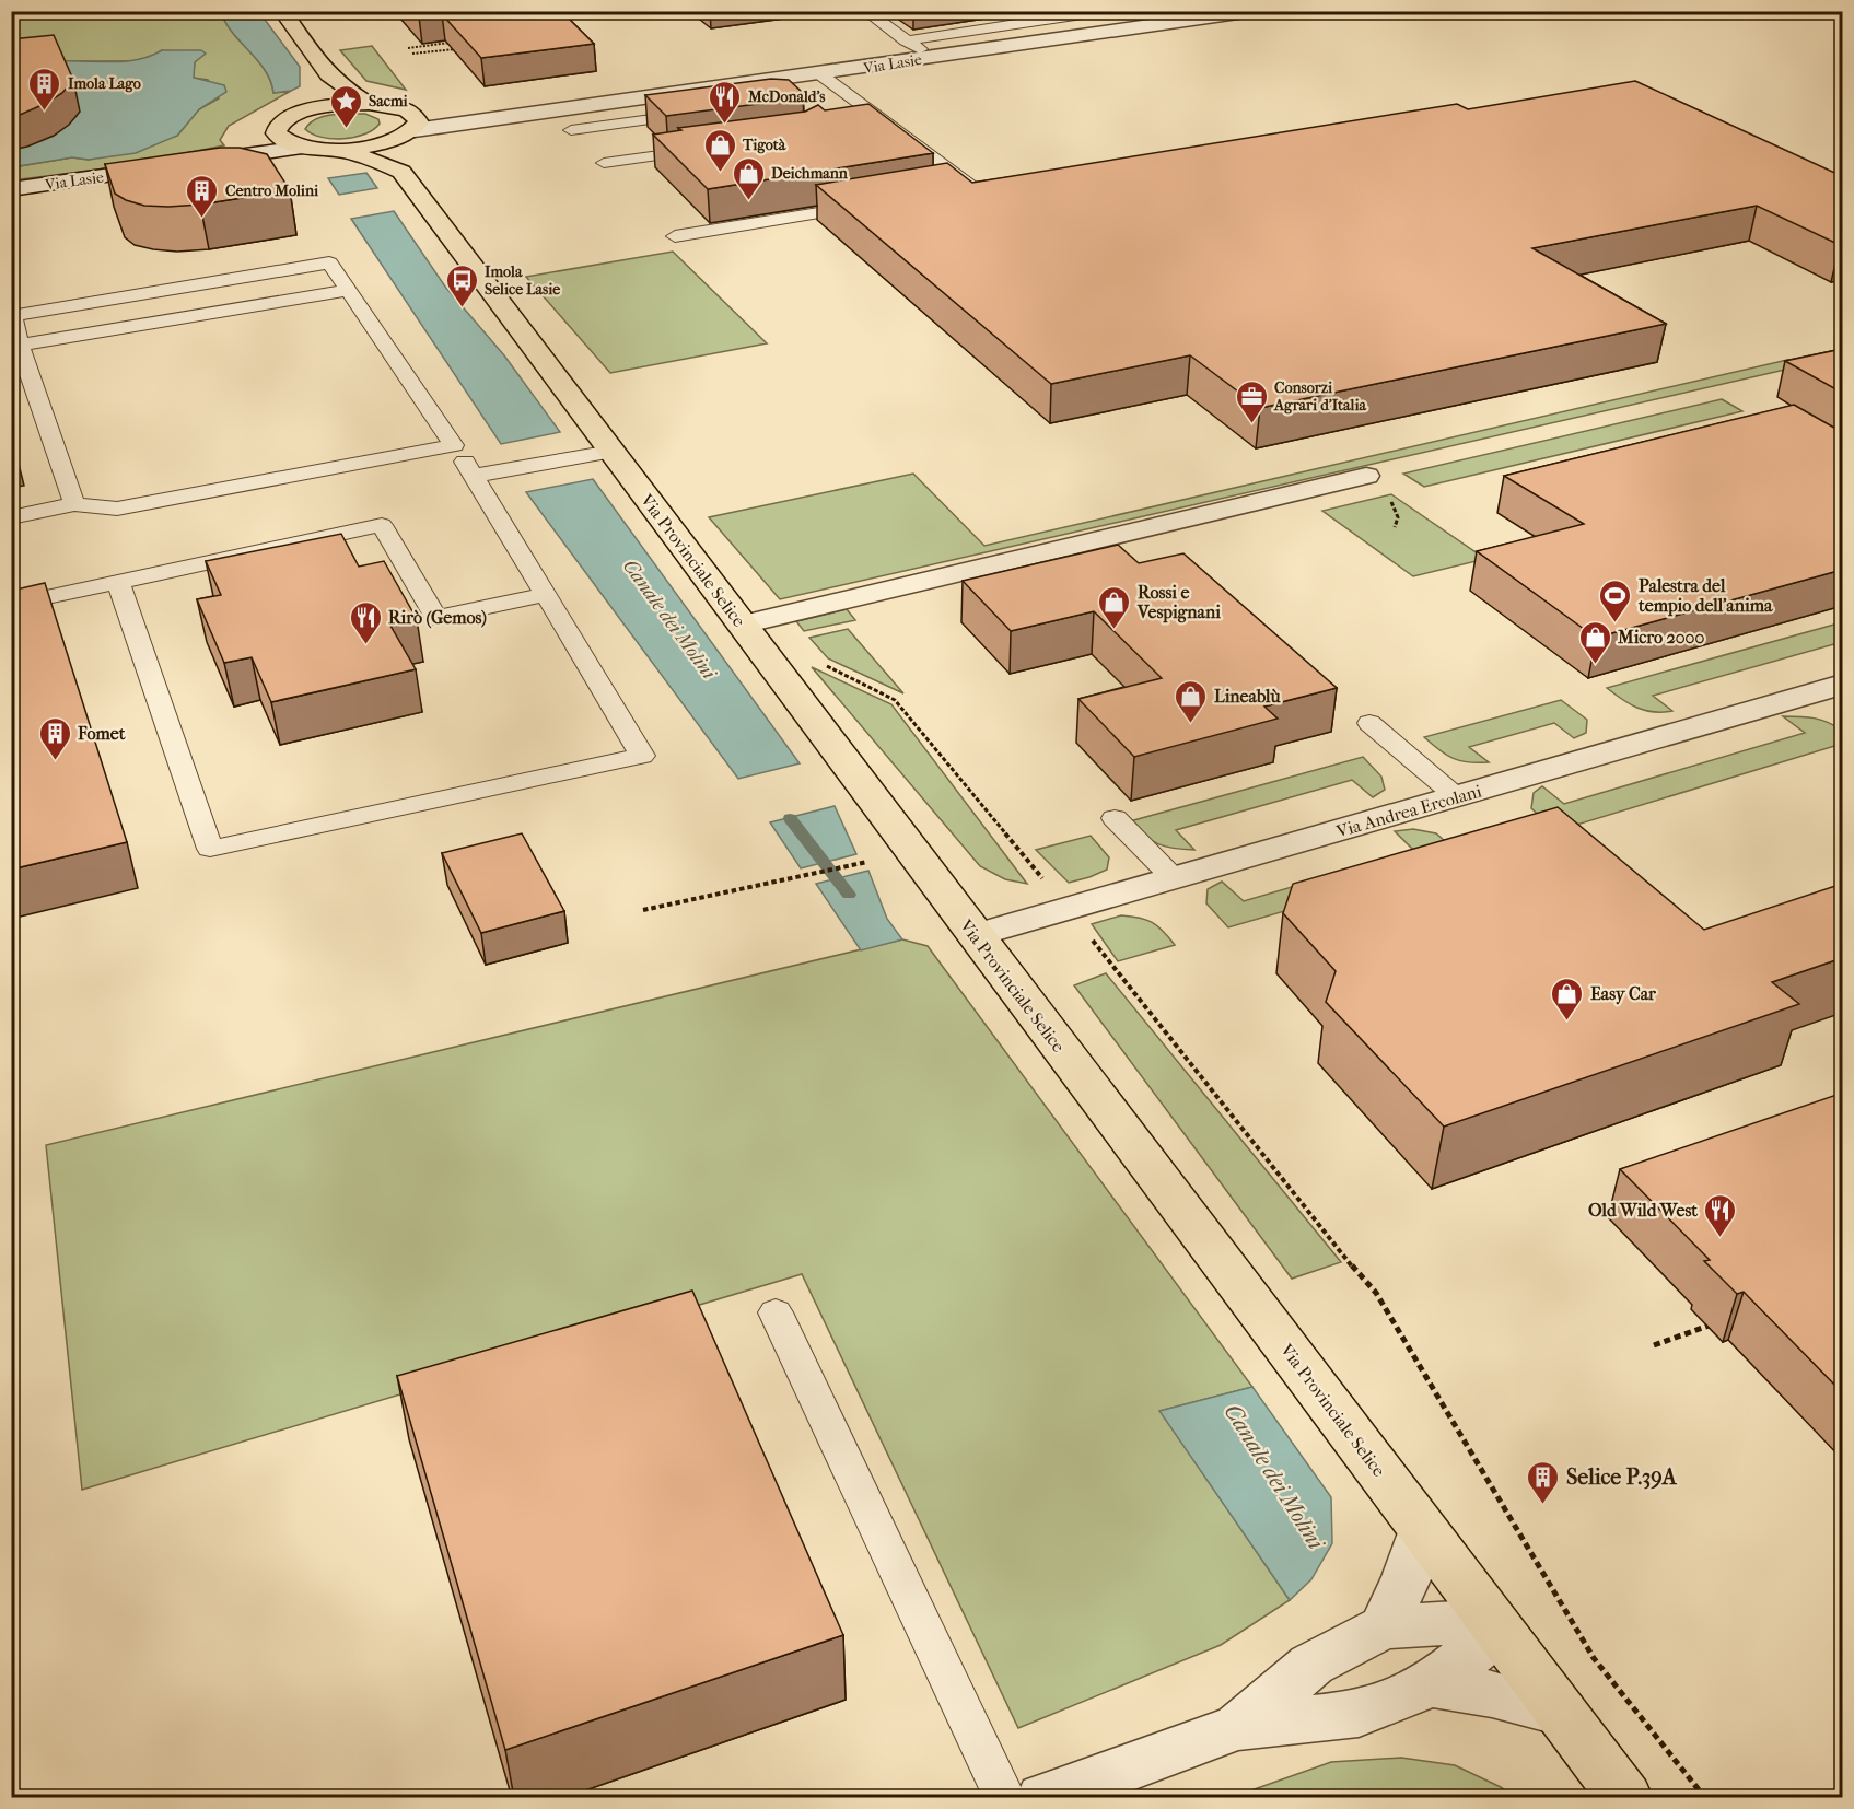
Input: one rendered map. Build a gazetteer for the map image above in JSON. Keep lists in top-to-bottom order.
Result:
{
  "streets": {
    "main road": ["Via Provinciale Selice"],
    "street": ["Via Lasie", "Via Andrea Ercolani"]
  },
  "crossings": [
    ["Via Provinciale Selice", "Via Andrea Ercolani"]
  ],
  "water": ["Canale dei Molini"],
  "places": {
    "building": [
      "Imola Lago",
      "Centro Molini",
      "Fomet",
      "Selice P.39A"
    ],
    "restaurant": ["McDonald's", "Rirò (Gemos)", "Old Wild West"],
    "place": ["Sacmi"],
    "shop": [
      "Tigotà",
      "Deichmann",
      "Rossi e Vespignani",
      "Micro 2000",
      "Lineablù",
      "Easy Car"
    ],
    "bus stop": ["Imola Selice Lasie"],
    "office": ["Consorzi Agrari d'Italia"],
    "sports": ["Palestra del tempio dell'anima"]
  }
}
